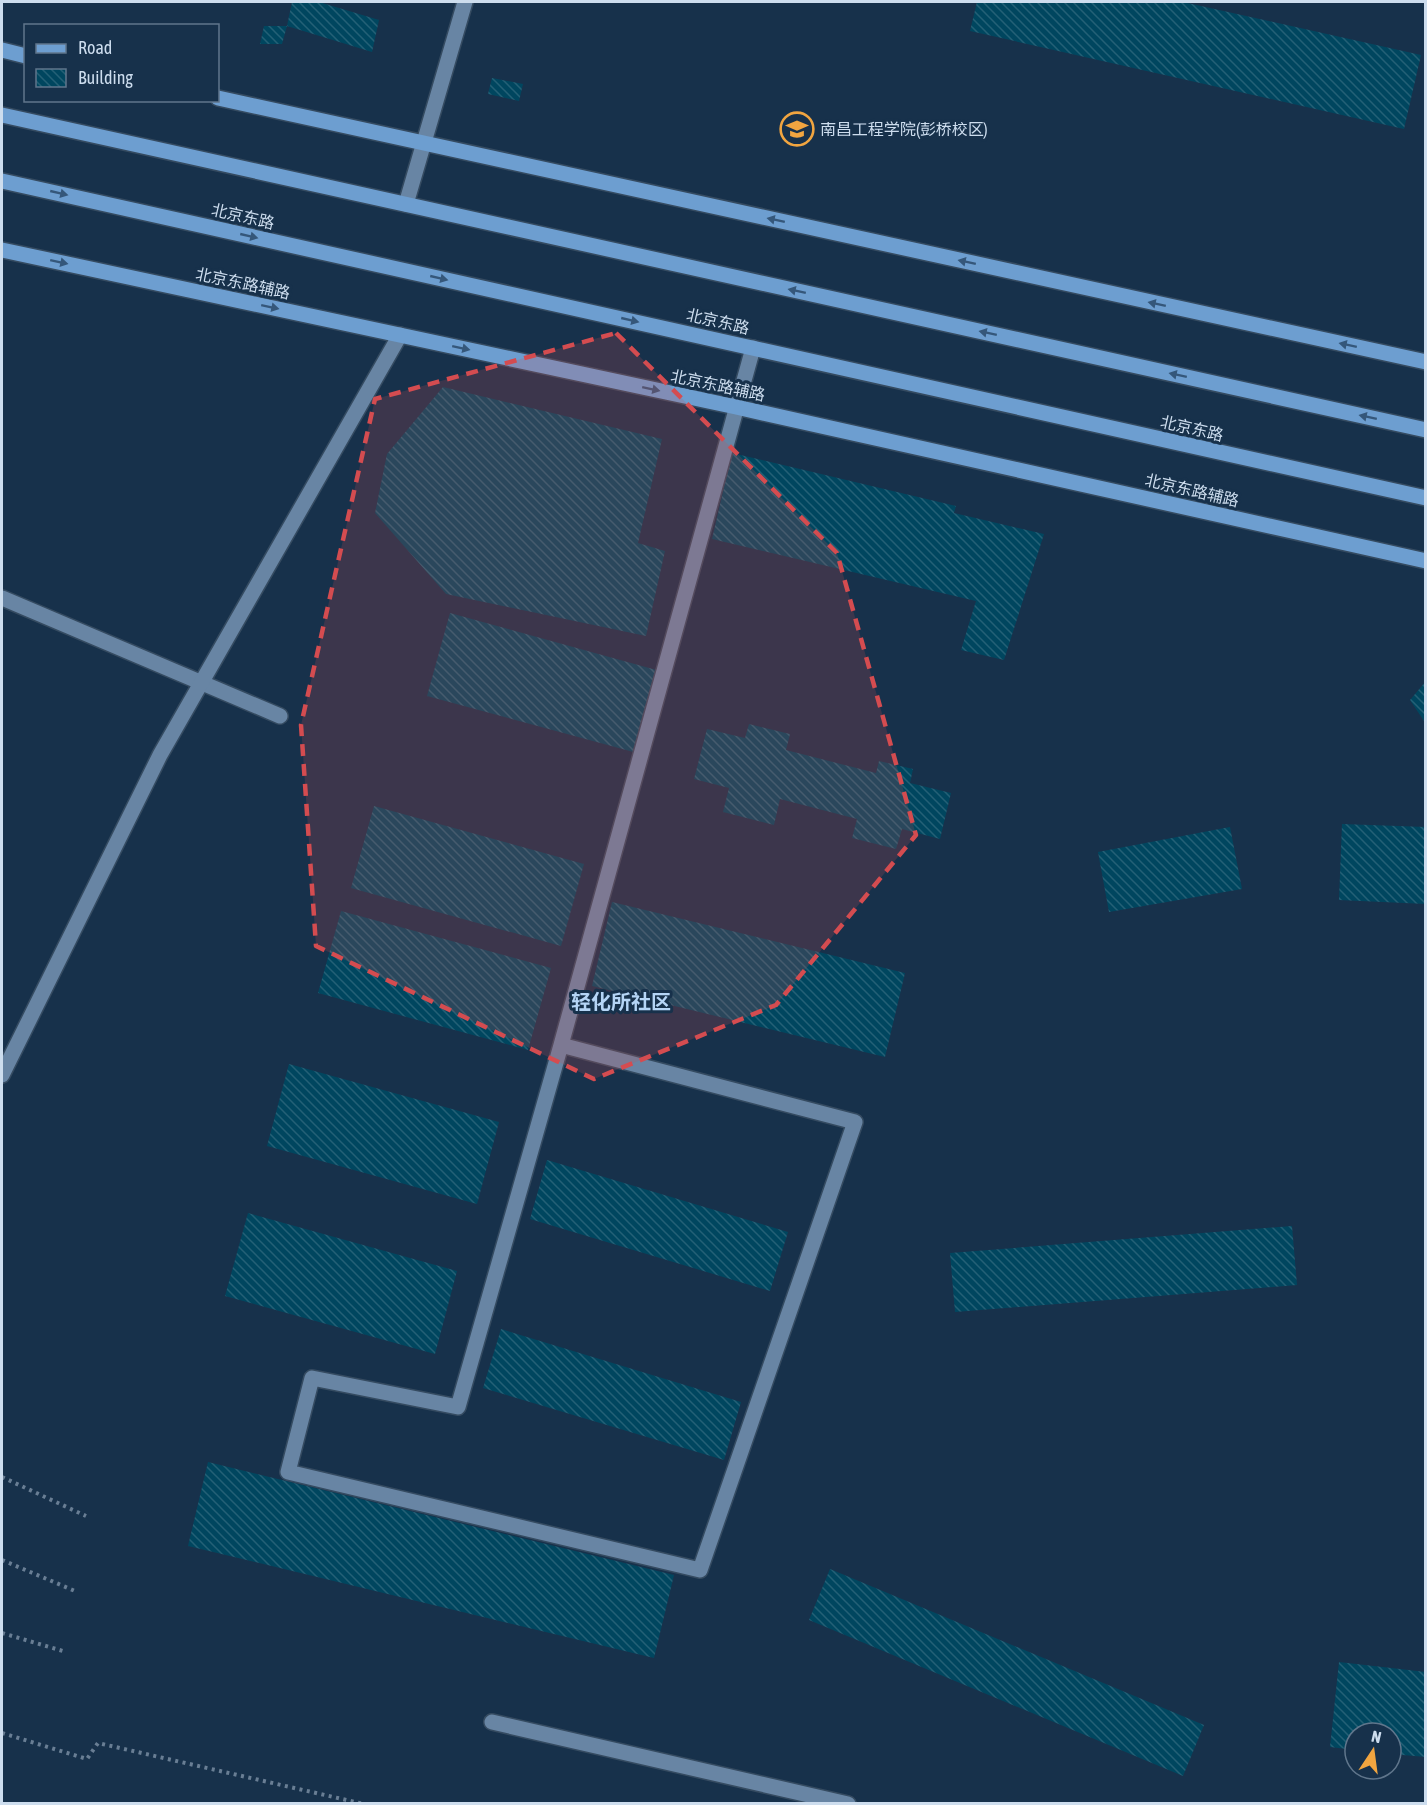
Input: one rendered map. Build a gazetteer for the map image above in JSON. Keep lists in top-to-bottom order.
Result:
{
  "streets": {
    "main road": ["北京东路", "北京东路辅路"]
  },
  "districts": ["轻化所社区"],
  "places": {
    "school or university": ["南昌工程学院(彭桥校区)"]
  },
  "legend": ["Road", "Building"],
  "north": "top"
}
